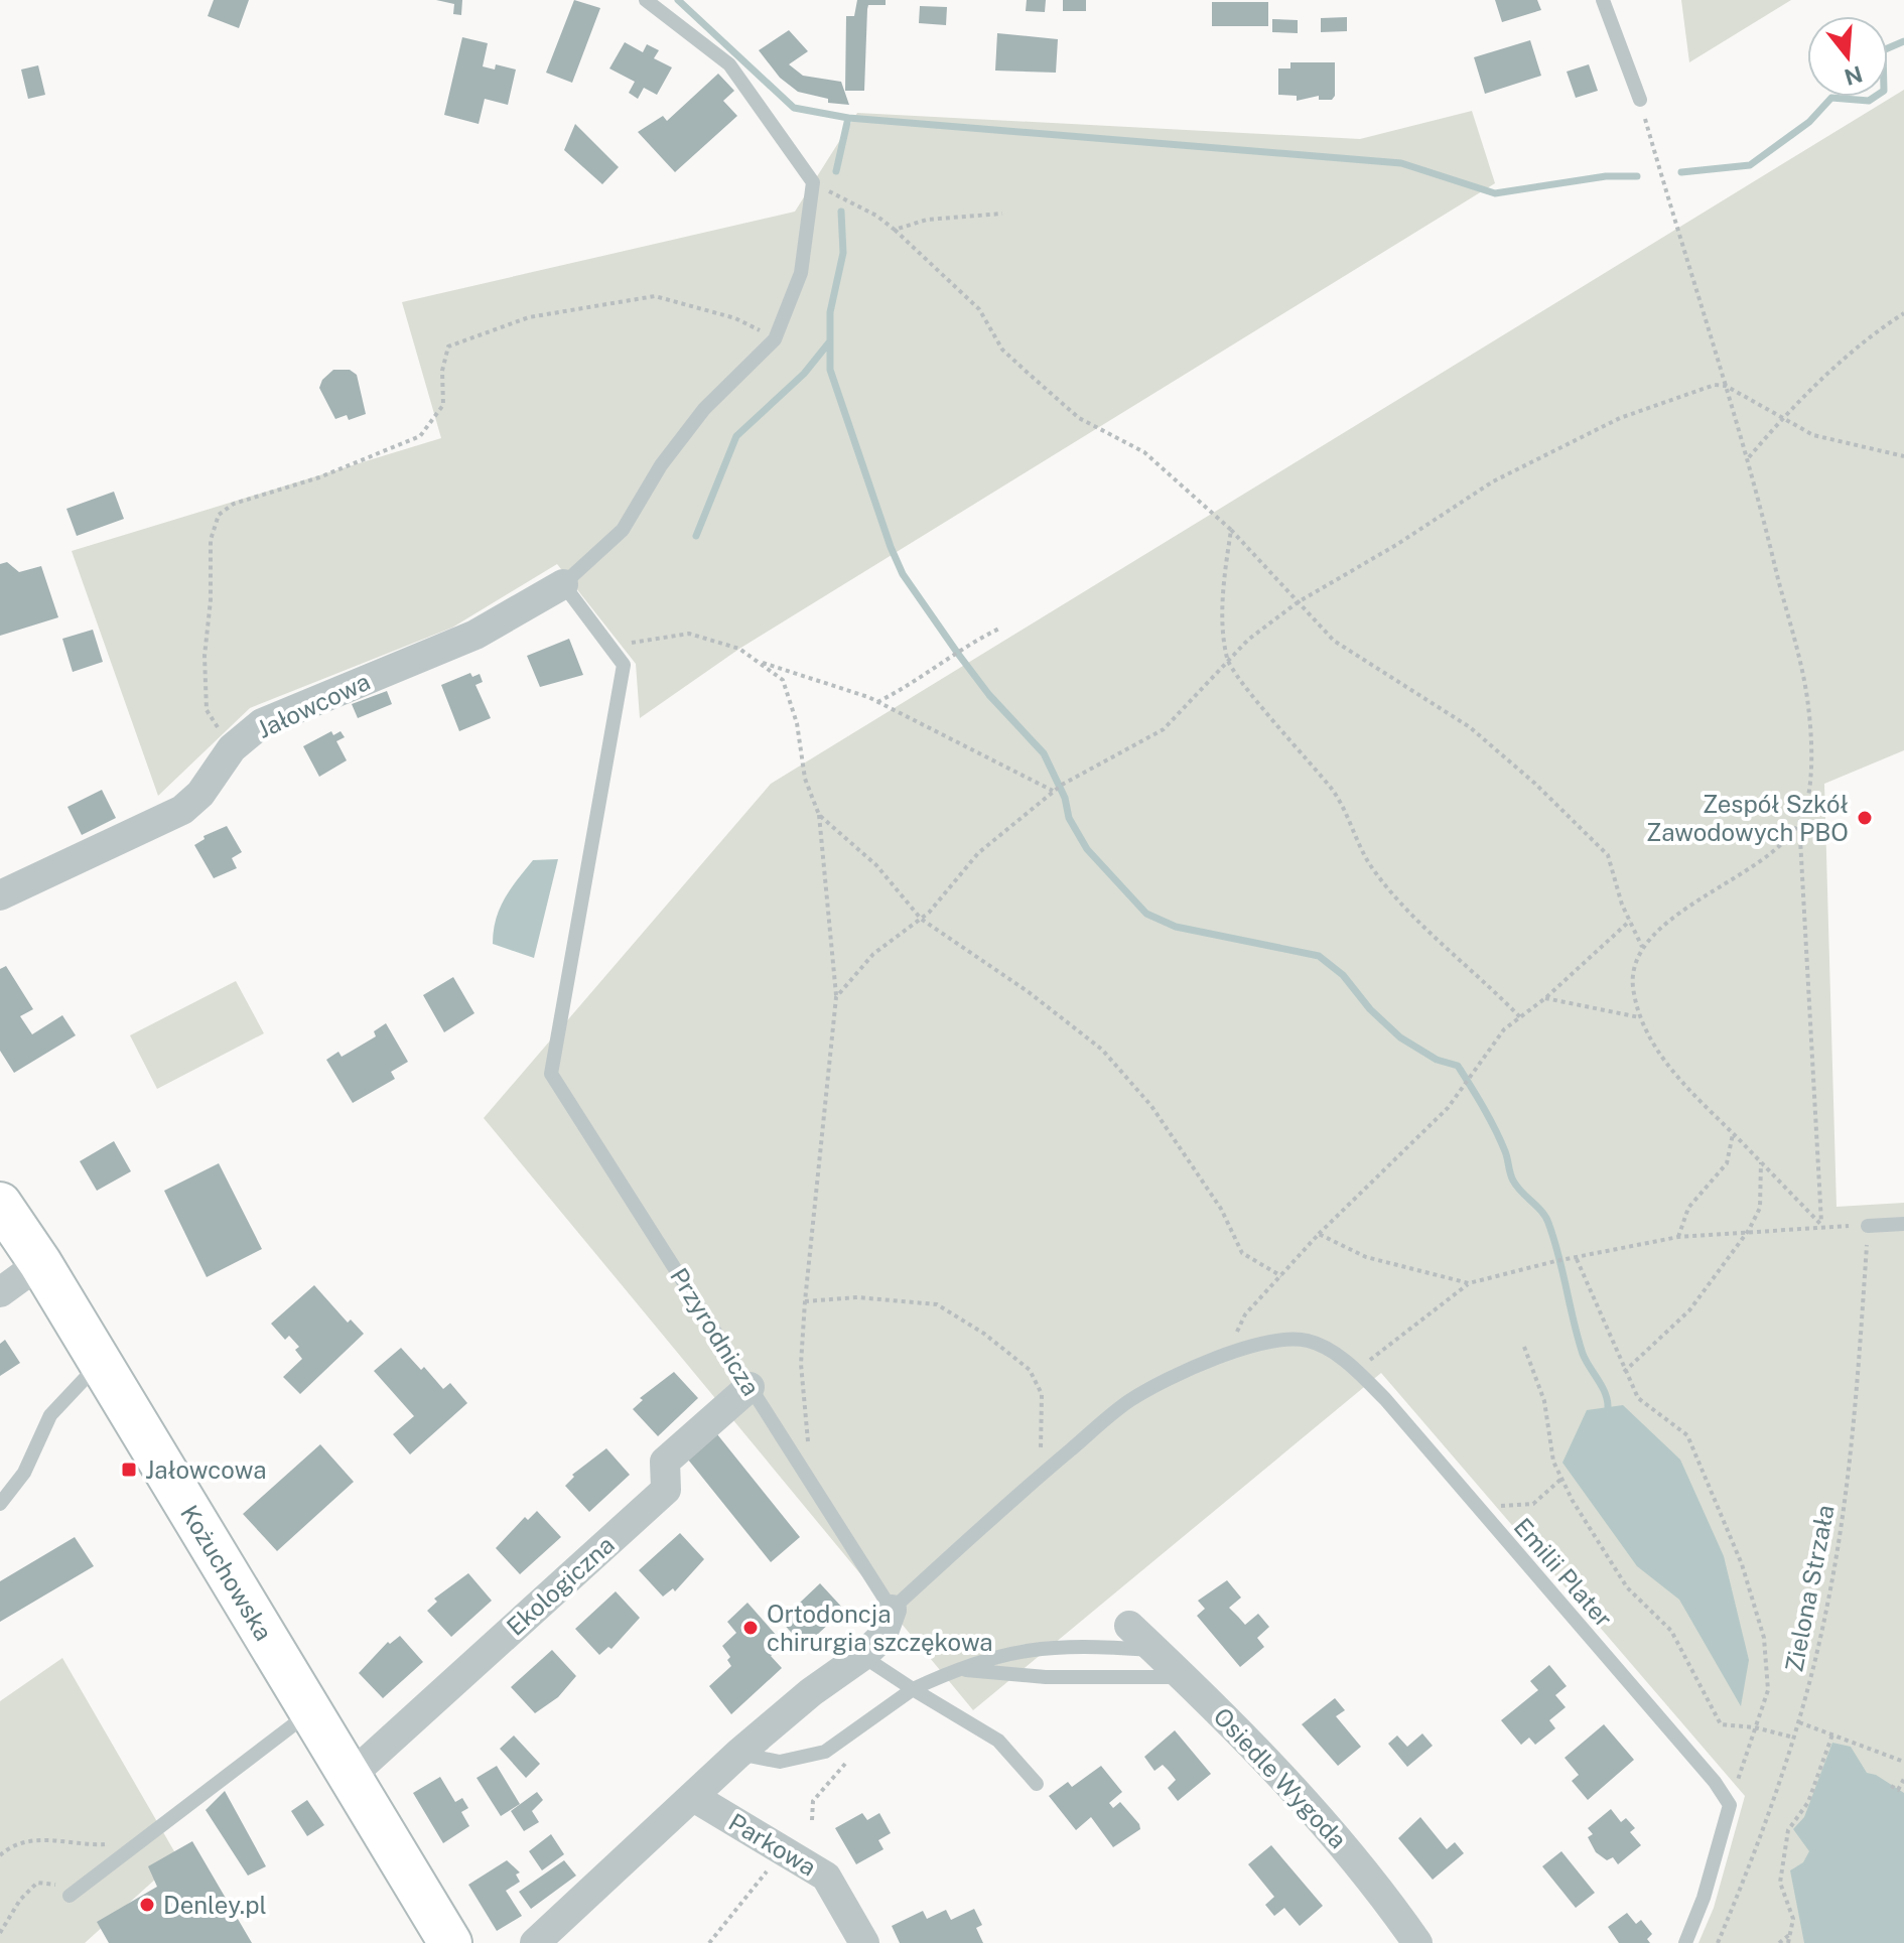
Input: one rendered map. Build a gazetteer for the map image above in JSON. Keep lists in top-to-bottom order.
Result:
{
  "streets": {
    "main road": ["Kożuchowska"],
    "street": [
      "Jałowcowa",
      "Ekologiczna",
      "Osiedle Wygoda",
      "Parkowa"
    ],
    "lane": ["Przyrodnicza", "Emilii Plater"],
    "path": ["Zielona Strzała"]
  },
  "crossings": [
    ["Jałowcowa", "Przyrodnicza"],
    ["Przyrodnicza", "Emilii Plater"],
    ["Przyrodnicza", "Ekologiczna"],
    ["Kożuchowska", "Ekologiczna"]
  ],
  "places": {
    "other": ["Zespół Szkół Zawodowych PBO", "Ortodoncja chirurgia szczękowa", "Denley.pl"],
    "transit": ["Jałowcowa"]
  },
  "north": "bottom"
}
